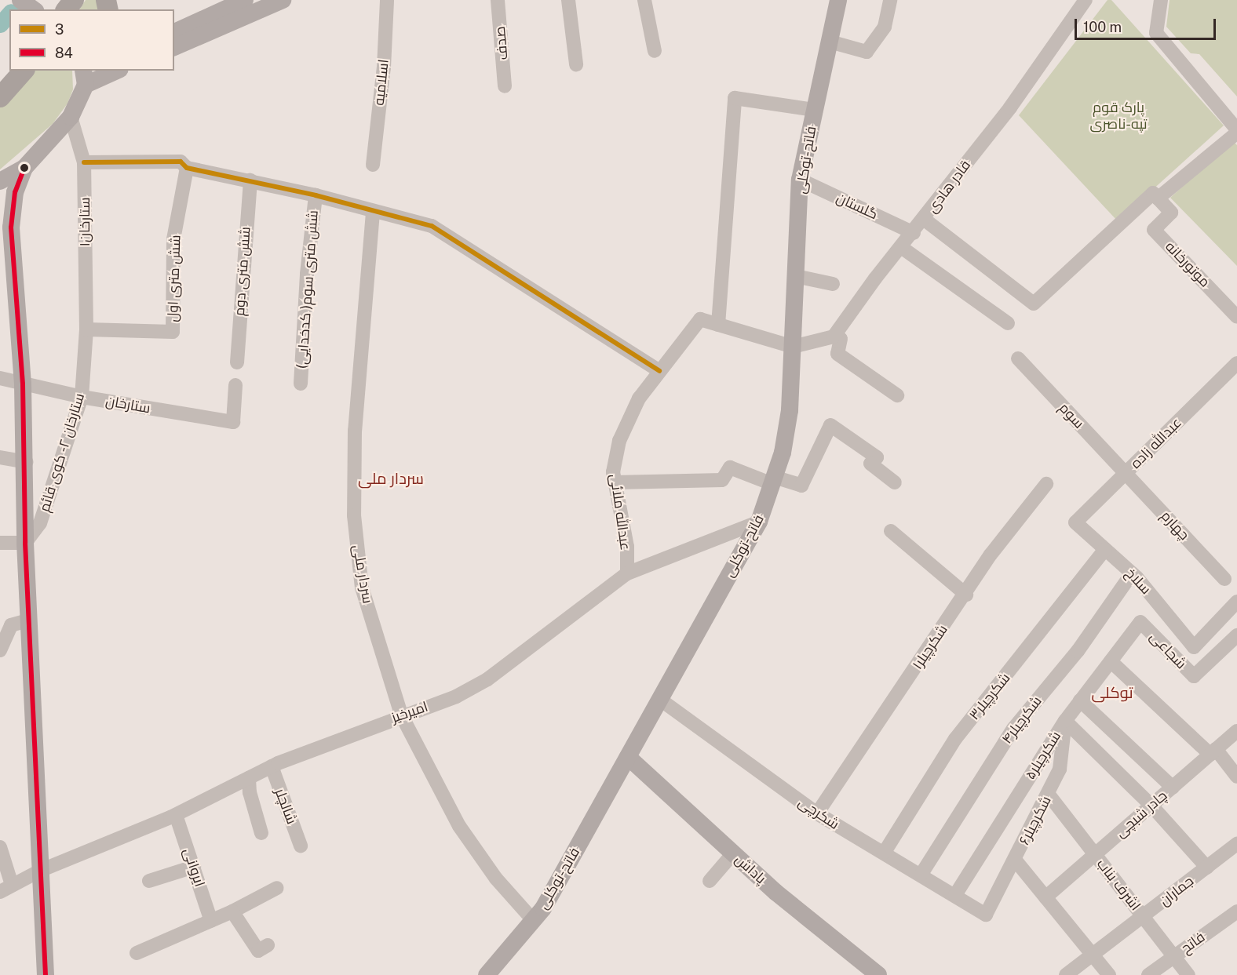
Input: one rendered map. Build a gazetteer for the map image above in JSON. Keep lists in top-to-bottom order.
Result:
{
  "streets": {
    "main road": ["فاتح-توکلی", "پاداش"],
    "street": [
      "صدف",
      "اسلامیه",
      "قادر هادی",
      "گلستان",
      "ستارخان۱",
      "موتورخانه",
      "شش متری دوم",
      "شش متری اول",
      "(کدخدایی )شش متری سوم",
      "ستارخان",
      "سوم",
      "عبدالله زاده",
      "ستارخان ۲ - کوی قائم",
      "عبدالله ملائی",
      "چهارم",
      "سردار ملی",
      "سلاخ",
      "شکرچیلر۱",
      "شجاعی",
      "شکرچیلر۳",
      "امیرخیز",
      "شکرچیلر۴",
      "شکرچیلر۵",
      "شالچلر",
      "شکرچی",
      "چادر شبچی",
      "شکرچیلر۶",
      "ایروانی",
      "اشرف بناب",
      "جماران",
      "فاتح"
    ]
  },
  "crossings": [
    ["فاتح-توکلی", "گلستان"],
    ["فاتح-توکلی", "عبدالله ملائی"],
    ["فاتح-توکلی", "سردار ملی"],
    ["فاتح-توکلی", "امیرخیز"],
    ["فاتح-توکلی", "شکرچی"],
    ["فاتح-توکلی", "پاداش"],
    ["قادر هادی", "گلستان"],
    ["ستارخان۱", "شش متری اول"],
    ["ستارخان۱", "ستارخان ۲ - کوی قائم"],
    ["شش متری اول", "ستارخان ۲ - کوی قائم"],
    ["ستارخان", "ستارخان ۲ - کوی قائم"],
    ["سوم", "عبدالله زاده"],
    ["سوم", "چهارم"],
    ["عبدالله زاده", "چهارم"],
    ["عبدالله زاده", "سلاخ"],
    ["عبدالله ملائی", "امیرخیز"],
    ["سردار ملی", "امیرخیز"],
    ["سلاخ", "شکرچیلر۳"],
    ["سلاخ", "شکرچیلر۴"],
    ["شکرچیلر۱", "شکرچی"],
    ["شجاعی", "شکرچیلر۵"],
    ["شکرچیلر۳", "شکرچی"],
    ["امیرخیز", "شالچلر"],
    ["امیرخیز", "ایروانی"],
    ["شکرچیلر۴", "شکرچی"],
    ["شکرچیلر۵", "شکرچی"],
    ["شکرچیلر۵", "شکرچیلر۶"],
    ["شکرچی", "شکرچیلر۶"],
    ["چادر شبچی", "اشرف بناب"],
    ["شکرچیلر۶", "اشرف بناب"],
    ["اشرف بناب", "جماران"],
    ["اشرف بناب", "فاتح"]
  ],
  "districts": ["سردار ملی", "توکلی"],
  "parks": ["پارک قوم تپه-ناصری"],
  "lines": ["transit line 3", "transit line 84"],
  "legend": ["3", "84"],
  "scale_bar": "100 m"
}
